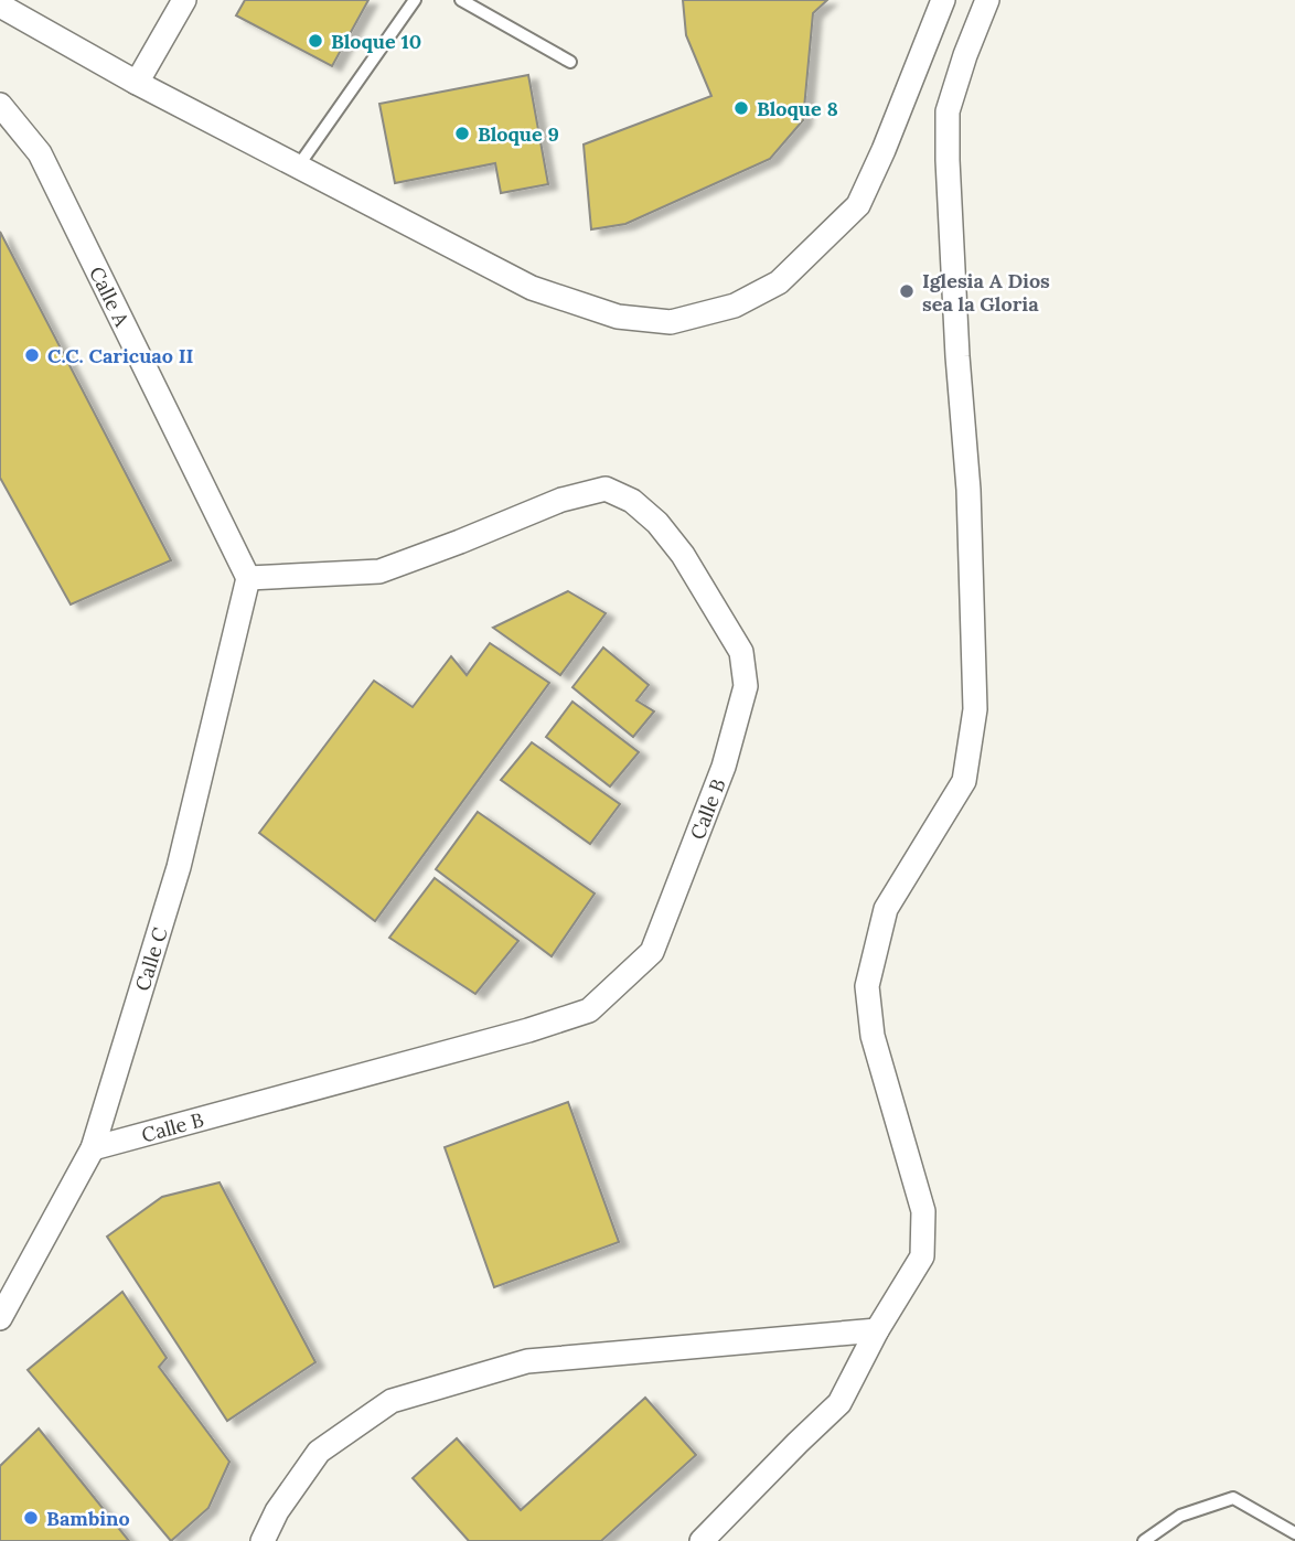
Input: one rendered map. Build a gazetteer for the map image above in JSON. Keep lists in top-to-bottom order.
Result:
{
  "streets": {
    "street": ["Calle A", "Calle B", "Calle C"]
  },
  "crossings": [
    ["Calle A", "Calle B"],
    ["Calle A", "Calle C"],
    ["Calle B", "Calle C"]
  ],
  "places": [
    "Bloque 10",
    "Bloque 8",
    "Bloque 9",
    "Iglesia A Dios sea la Gloria",
    "C.C. Caricuao II",
    "Bambino"
  ]
}
